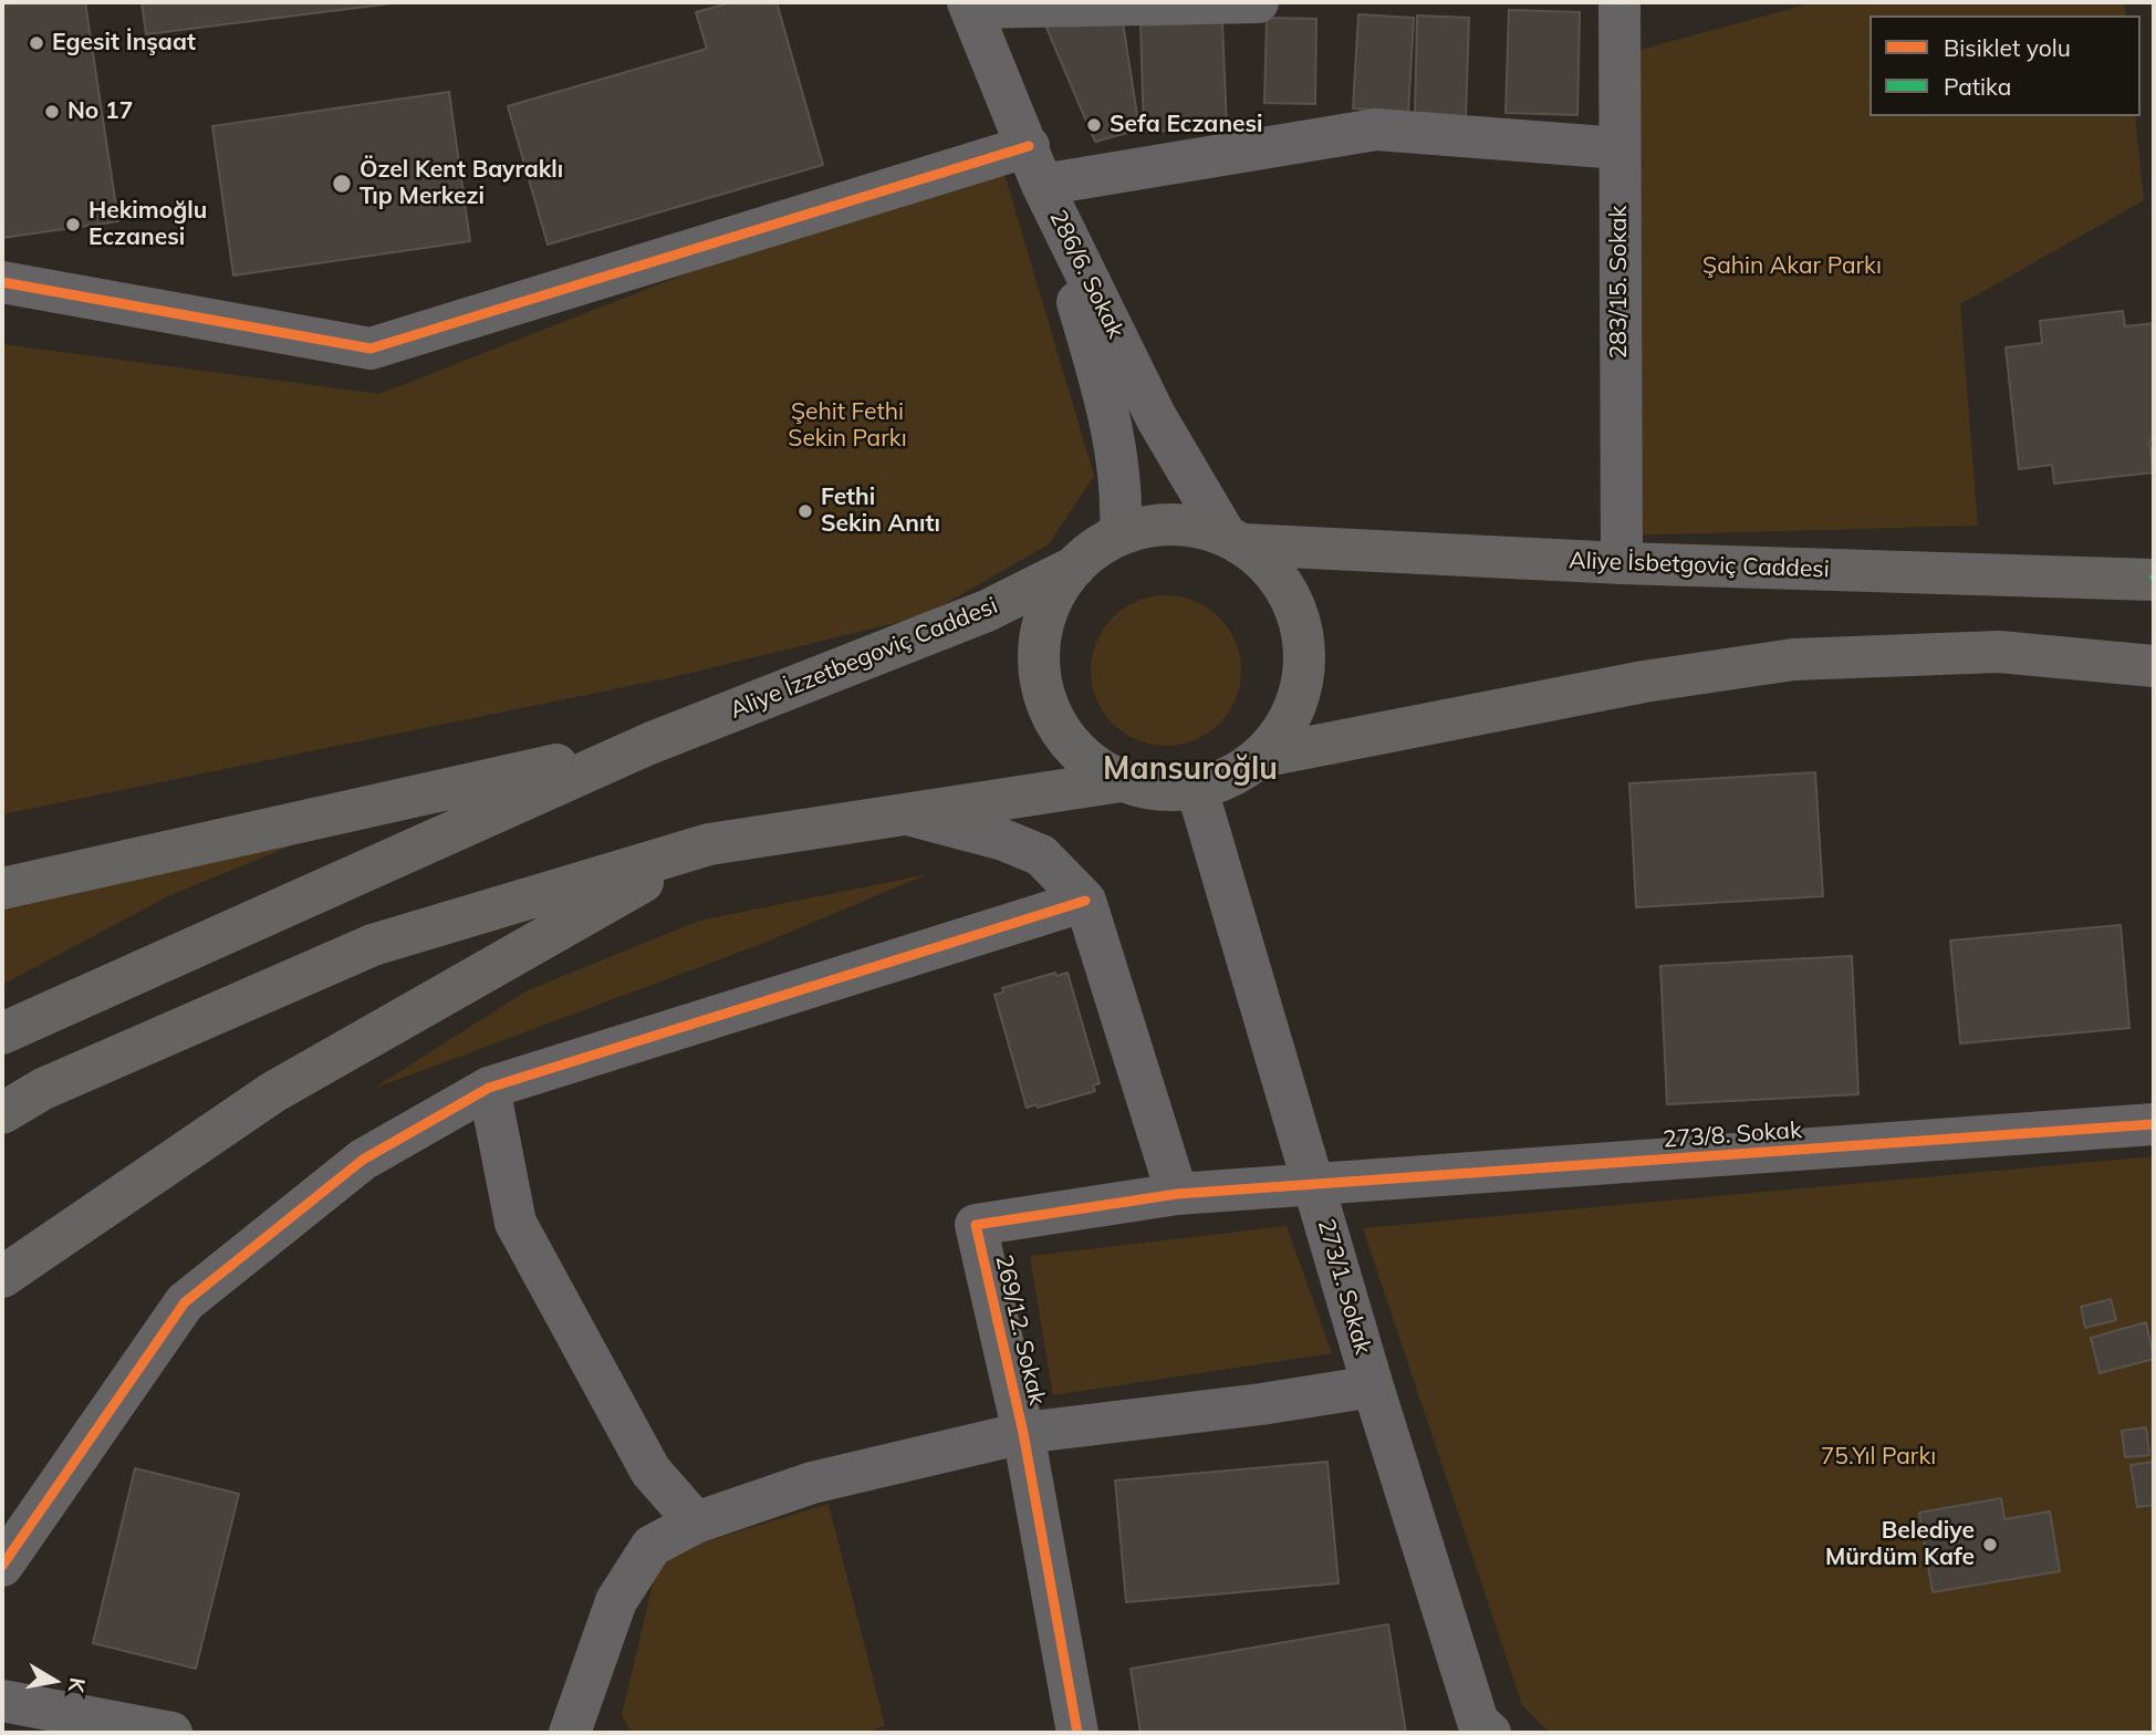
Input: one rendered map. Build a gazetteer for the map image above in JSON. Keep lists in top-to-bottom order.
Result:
{
  "streets": {
    "main road": ["Aliye İsbetgoviç Caddesi", "Aliye İzzetbegoviç Caddesi"],
    "street": [
      "286/6. Sokak",
      "283/15. Sokak",
      "273/8. Sokak",
      "273/1. Sokak",
      "269/12. Sokak"
    ]
  },
  "crossings": [
    ["286/6. Sokak", "Aliye İsbetgoviç Caddesi"],
    ["286/6. Sokak", "Aliye İzzetbegoviç Caddesi"],
    ["286/6. Sokak", "273/1. Sokak"],
    ["283/15. Sokak", "Aliye İsbetgoviç Caddesi"],
    ["Aliye İsbetgoviç Caddesi", "Aliye İzzetbegoviç Caddesi"],
    ["Aliye İsbetgoviç Caddesi", "273/1. Sokak"],
    ["Aliye İzzetbegoviç Caddesi", "273/1. Sokak"],
    ["273/8. Sokak", "273/1. Sokak"],
    ["273/8. Sokak", "269/12. Sokak"],
    ["273/1. Sokak", "269/12. Sokak"]
  ],
  "districts": ["Mansuroğlu"],
  "parks": ["Şahin Akar Parkı", "Şehit Fethi Sekin Parkı", "75.Yıl Parkı"],
  "places": [
    "Egesit İnşaat",
    "No 17",
    "Sefa Eczanesi",
    "Özel Kent Bayraklı Tıp Merkezi",
    "Hekimoğlu Eczanesi",
    "Fethi Sekin Anıtı",
    "Belediye Mürdüm Kafe"
  ],
  "legend": ["Bisiklet yolu", "Patika"],
  "north": "right"
}
